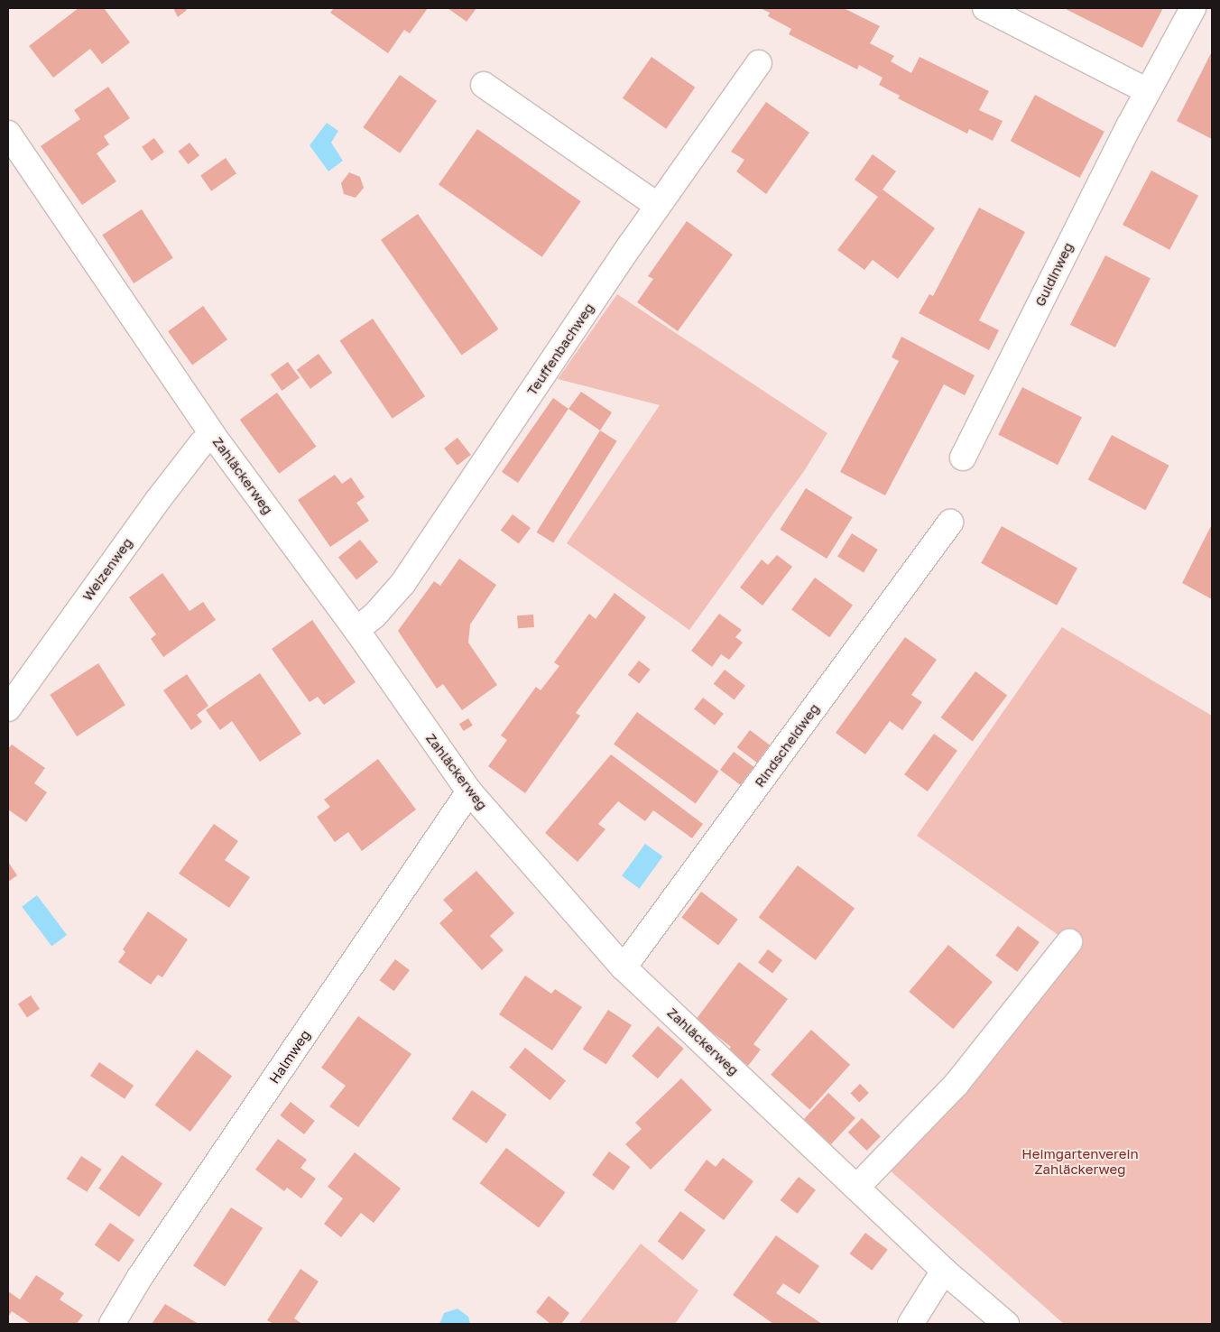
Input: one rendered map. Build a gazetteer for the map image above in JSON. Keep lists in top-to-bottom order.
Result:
{
  "streets": {
    "street": [
      "Guldinweg",
      "Teuffenbachweg",
      "Zahläckerweg",
      "Weizenweg",
      "Rindscheidweg",
      "Halmweg"
    ]
  },
  "crossings": [
    ["Teuffenbachweg", "Zahläckerweg"],
    ["Zahläckerweg", "Weizenweg"],
    ["Zahläckerweg", "Rindscheidweg"],
    ["Zahläckerweg", "Halmweg"]
  ],
  "parks": ["Heimgartenverein Zahläckerweg"]
}
